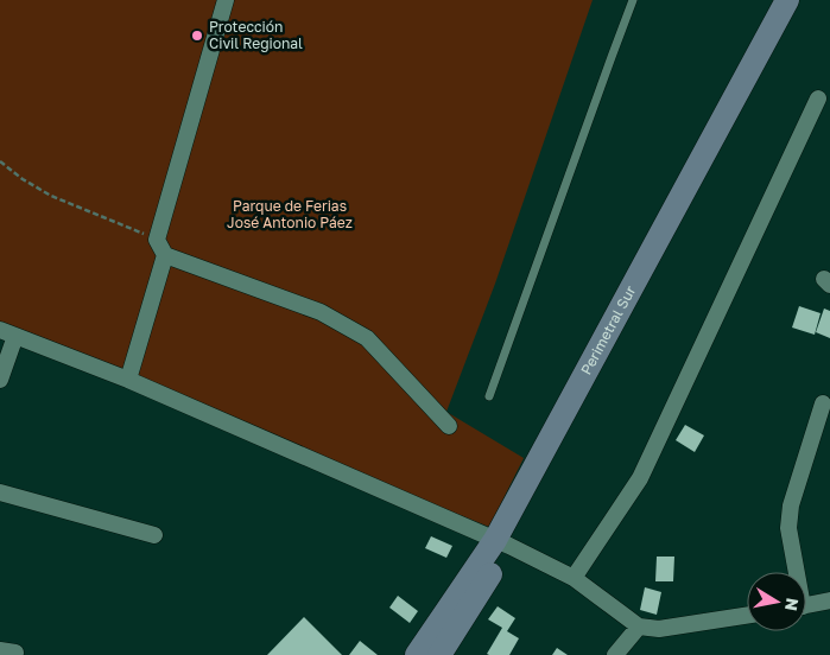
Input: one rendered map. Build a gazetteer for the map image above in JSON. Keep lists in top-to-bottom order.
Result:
{
  "streets": {
    "main road": ["Perimetral Sur"]
  },
  "parks": ["Parque de Ferias José Antonio Páez"],
  "places": ["Protección Civil Regional"],
  "north": "right"
}
